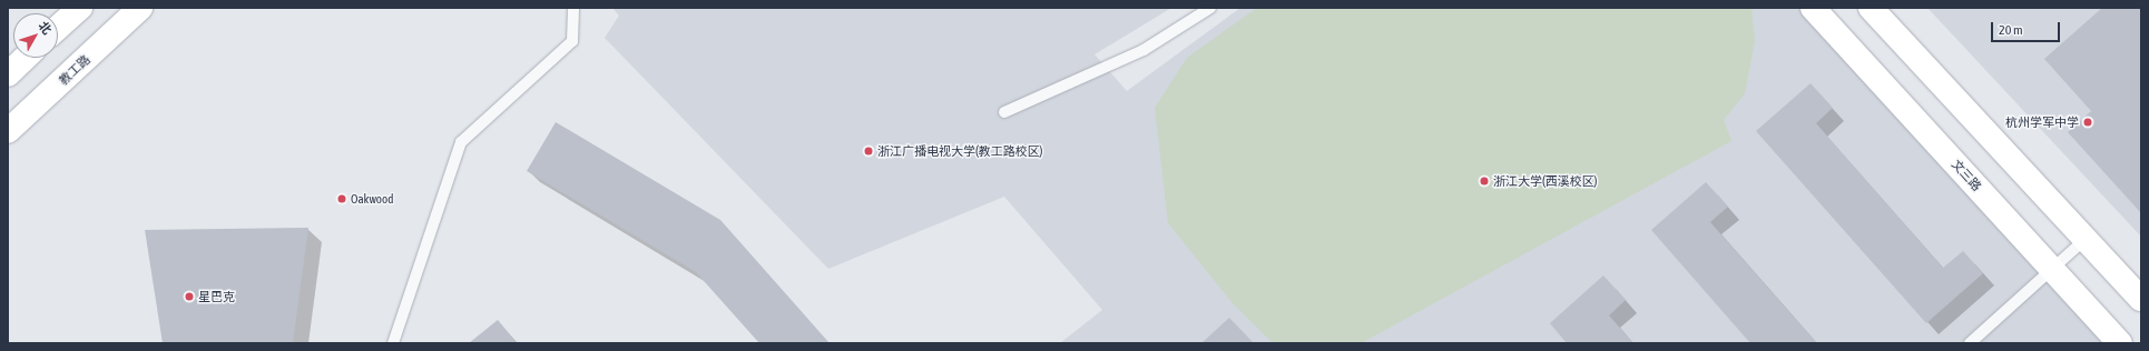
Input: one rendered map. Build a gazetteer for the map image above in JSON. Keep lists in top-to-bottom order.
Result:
{
  "streets": {
    "main road": ["教工路", "文三路"]
  },
  "places": [
    "杭州学军中学",
    "浙江广播电视大学(教工路校区)",
    "浙江大学(西溪校区)",
    "Oakwood",
    "星巴克"
  ],
  "scale_bar": "20 m",
  "north": "top right"
}
